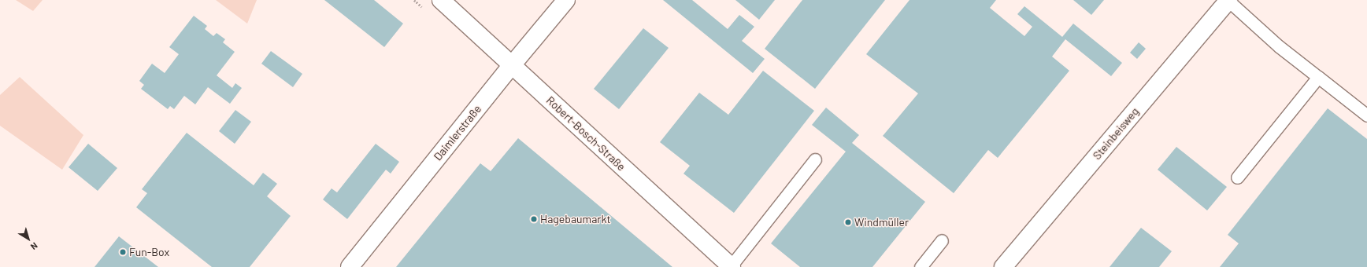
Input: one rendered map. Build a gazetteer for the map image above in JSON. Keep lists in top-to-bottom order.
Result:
{
  "streets": {
    "street": ["Daimlerstraße", "Robert-Bosch-Straße", "Steinbeisweg"]
  },
  "crossings": [
    ["Daimlerstraße", "Robert-Bosch-Straße"]
  ],
  "places": ["Hagebaumarkt", "Windmüller", "Fun-Box"],
  "north": "bottom right"
}
